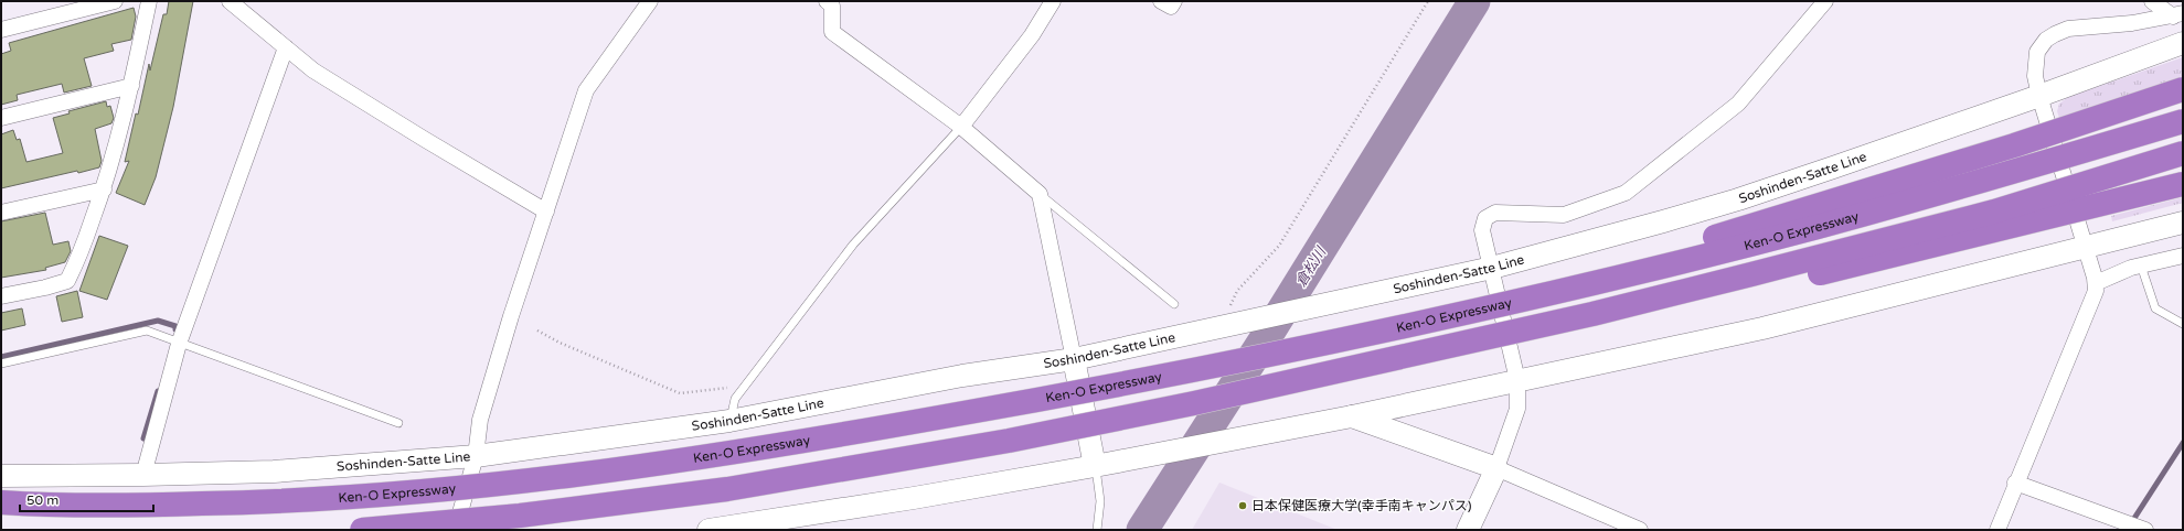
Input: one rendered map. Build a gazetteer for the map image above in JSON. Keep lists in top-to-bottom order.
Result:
{
  "streets": {
    "highway": ["Ken-O Expressway"],
    "main road": ["Soshinden-Satte Line"]
  },
  "water": ["倉松川"],
  "places": ["日本保健医療大学(幸手南キャンパス)"],
  "scale_bar": "50 m"
}
